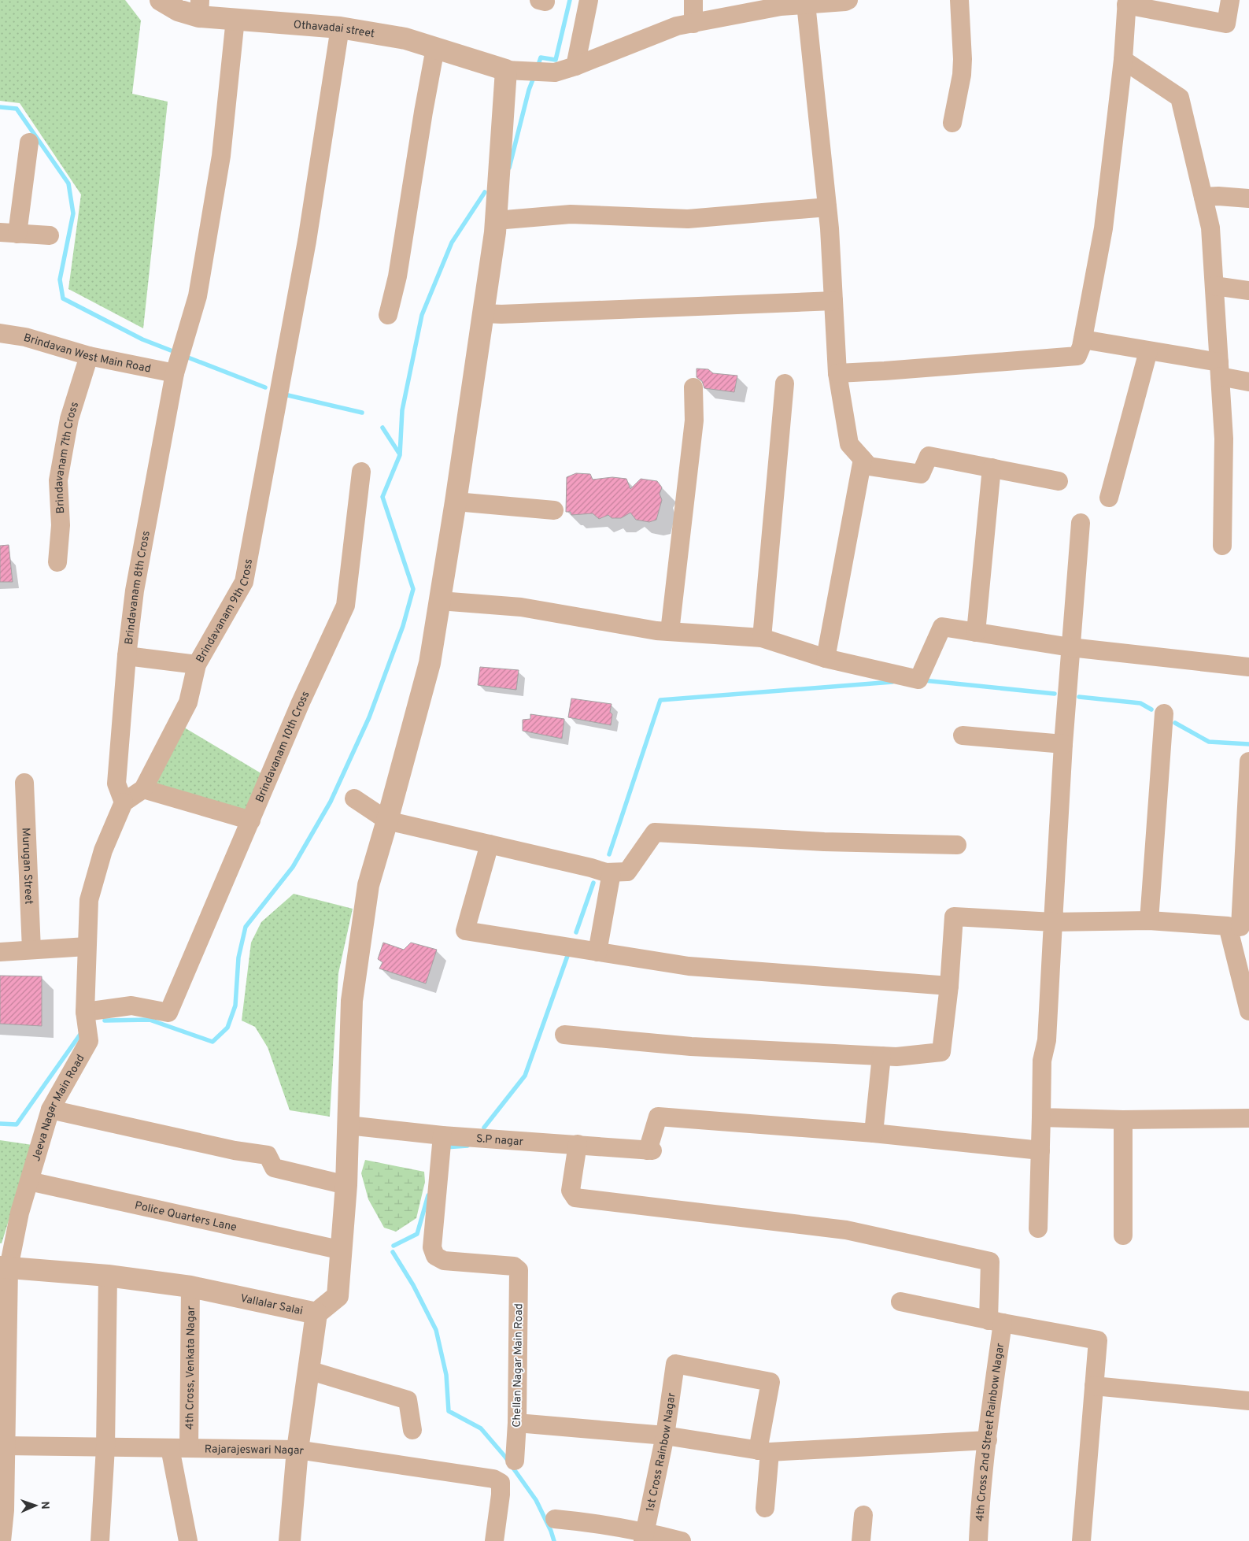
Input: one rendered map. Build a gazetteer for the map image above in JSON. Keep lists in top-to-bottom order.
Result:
{
  "streets": {
    "street": [
      "Othavadai street",
      "Brindavan West Main Road",
      "Brindavanam 7th Cross",
      "Brindavanam 8th Cross",
      "Brindavanam 9th Cross",
      "Brindavanam 10th Cross",
      "Murugan Street",
      "Jeeva Nagar Main Road",
      "S.P nagar",
      "Police Quarters Lane",
      "Vallalar Salai",
      "Chellan Nagar Main Road",
      "4th Cross, Venkata Nagar",
      "4th Cross 2nd Street Rainbow Nagar",
      "Rajarajeswari Nagar",
      "1st Cross Rainbow Nagar"
    ]
  },
  "crossings": [
    ["Othavadai street", "Brindavanam 8th Cross"],
    ["Othavadai street", "Brindavanam 9th Cross"],
    ["Brindavan West Main Road", "Brindavanam 7th Cross"],
    ["Brindavan West Main Road", "Brindavanam 8th Cross"],
    ["Brindavanam 8th Cross", "Brindavanam 9th Cross"],
    ["Brindavanam 8th Cross", "Jeeva Nagar Main Road"],
    ["Brindavanam 9th Cross", "Jeeva Nagar Main Road"],
    ["Brindavanam 10th Cross", "Jeeva Nagar Main Road"],
    ["Jeeva Nagar Main Road", "Police Quarters Lane"],
    ["Jeeva Nagar Main Road", "Vallalar Salai"],
    ["Jeeva Nagar Main Road", "Rajarajeswari Nagar"],
    ["S.P nagar", "Chellan Nagar Main Road"],
    ["S.P nagar", "4th Cross 2nd Street Rainbow Nagar"],
    ["Vallalar Salai", "4th Cross, Venkata Nagar"],
    ["Vallalar Salai", "Rajarajeswari Nagar"],
    ["4th Cross, Venkata Nagar", "Rajarajeswari Nagar"]
  ],
  "north": "right"
}
